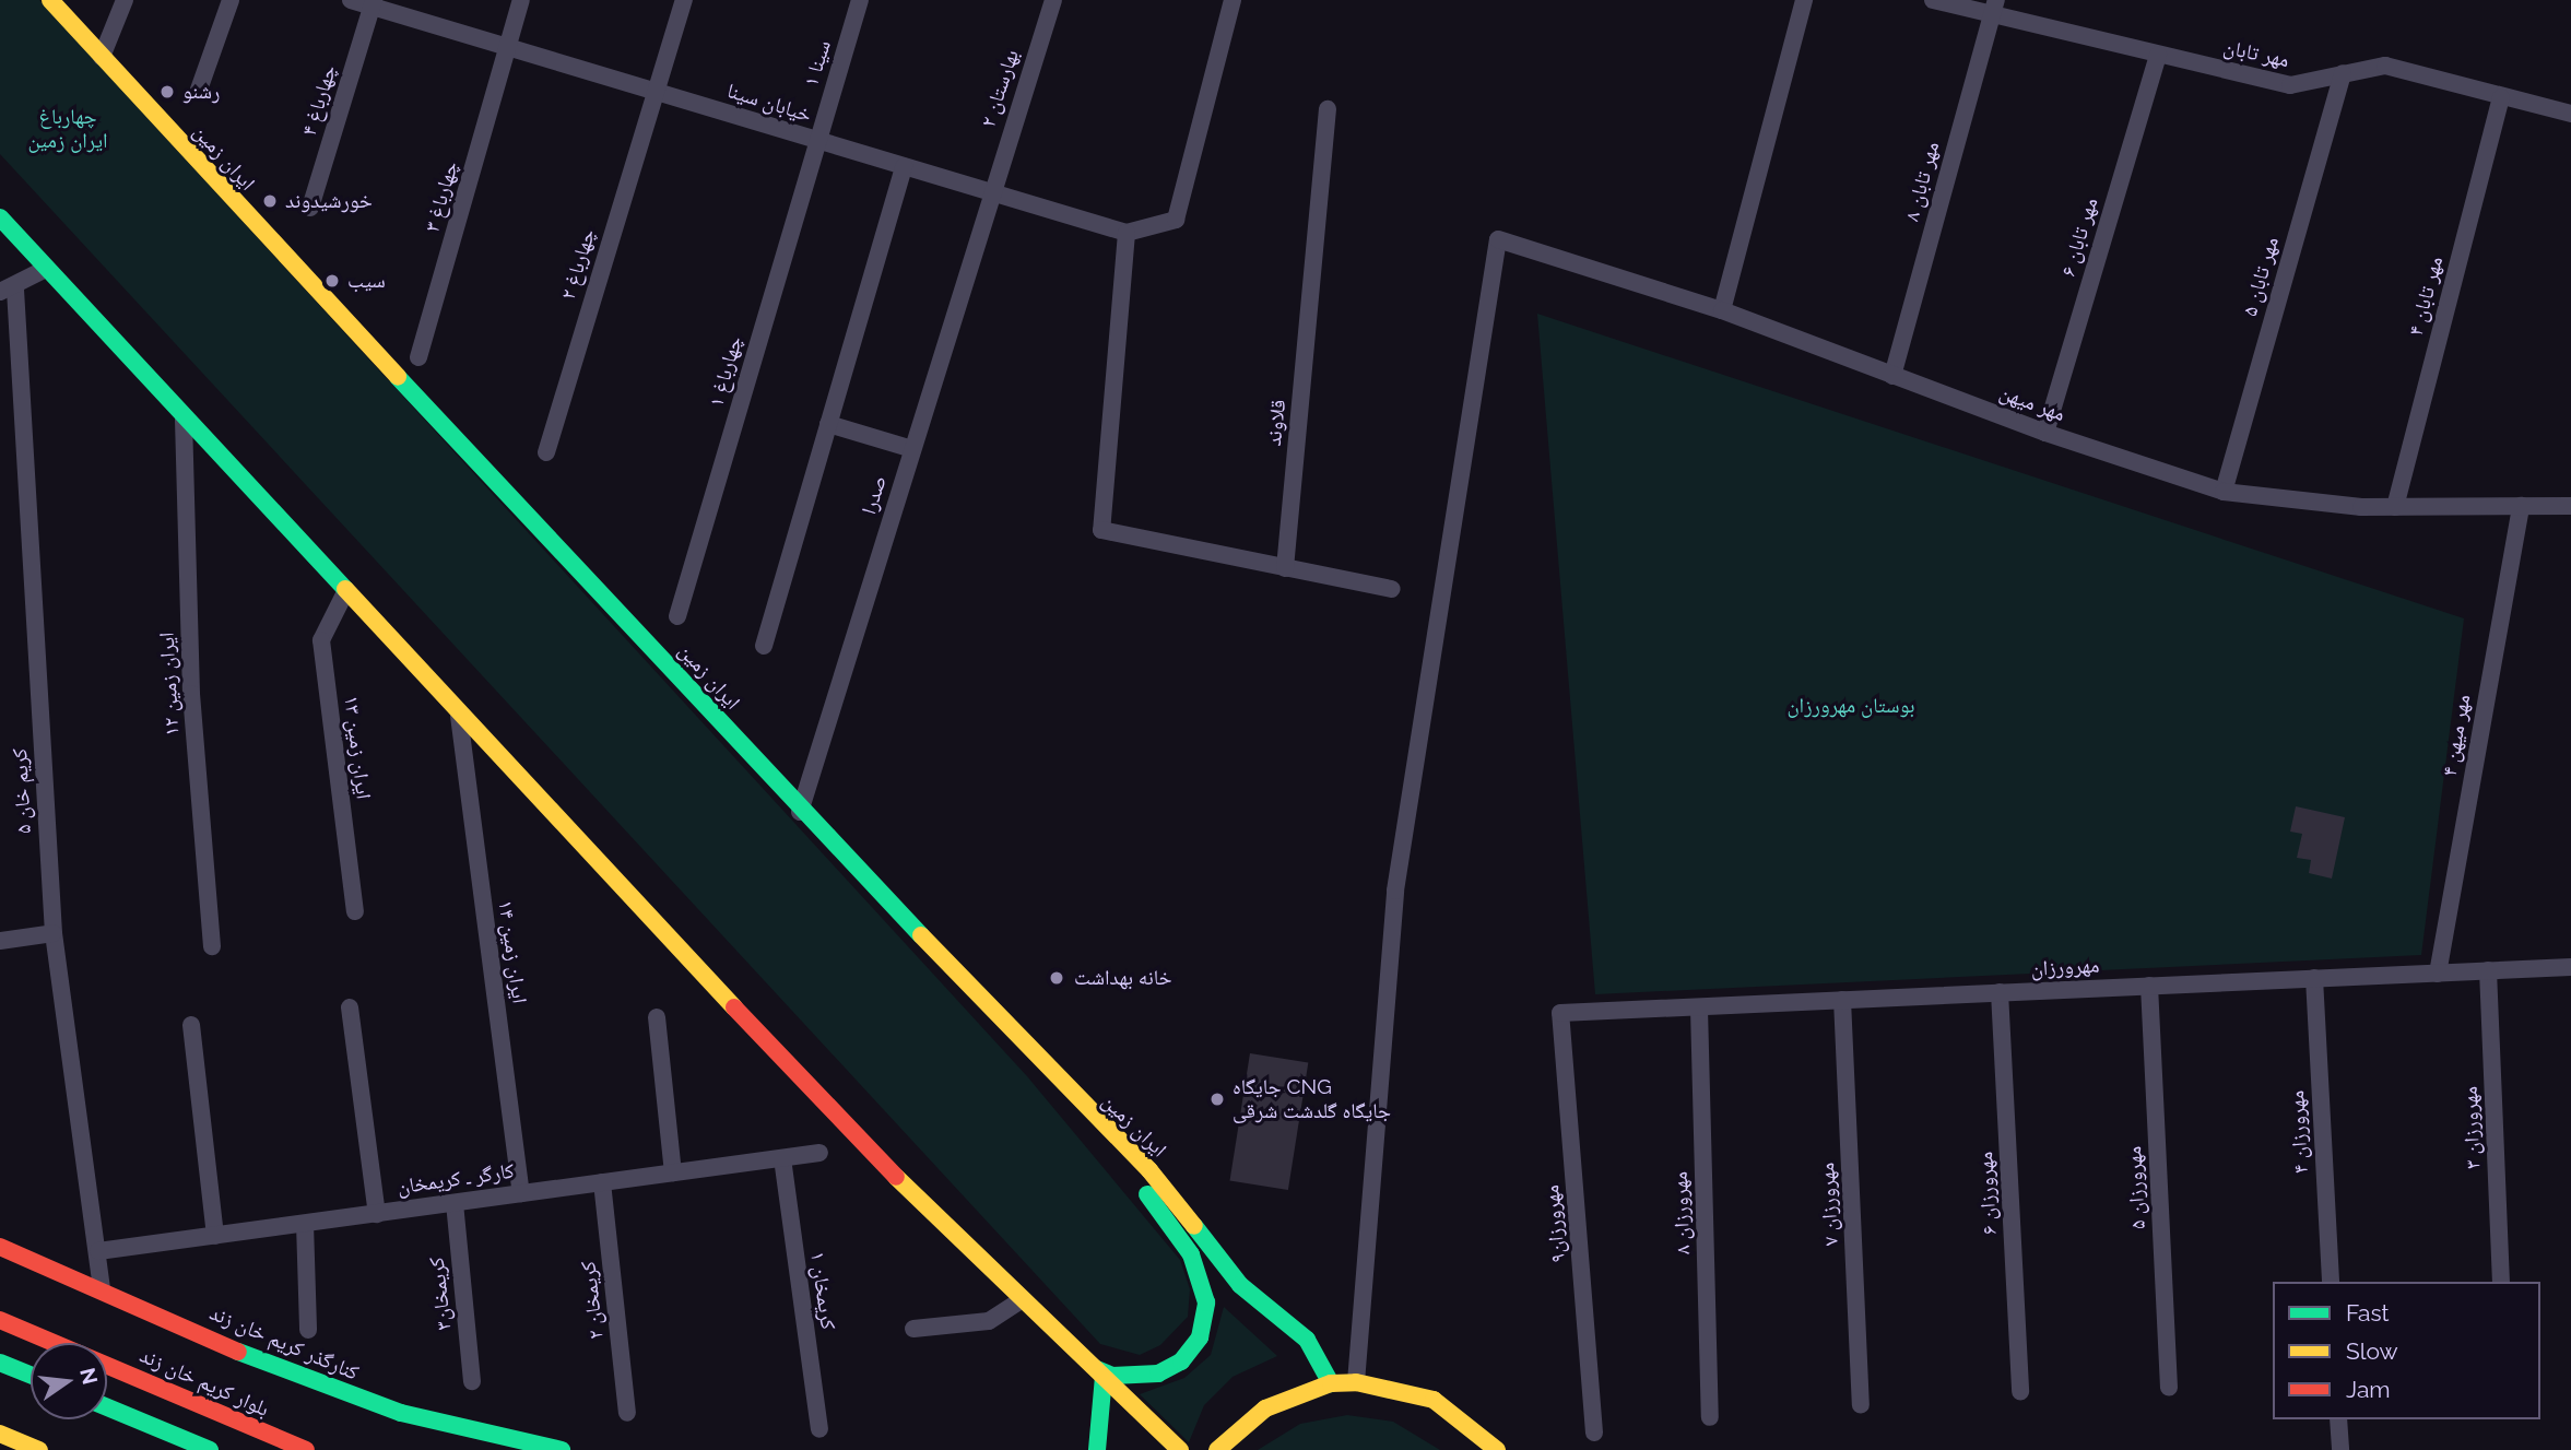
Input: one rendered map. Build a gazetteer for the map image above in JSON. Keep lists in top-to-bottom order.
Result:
{
  "streets": {
    "main road": ["ایران زمین", "کنارگذر کریم خان زند", "بلوار کریم خان زند"],
    "street": [
      "مهر تابان",
      "سینا ۱",
      "بهارستان ۲",
      "چهارباغ ۴",
      "خیابان سینا",
      "مهر تابان ۸",
      "چهارباغ ۳",
      "مهر تابان ۶",
      "چهارباغ ۲",
      "مهر تابان ۵",
      "مهر تابان ۴",
      "چهارباغ ۱",
      "مهر میهن",
      "قلاوند",
      "صدرا",
      "ایران زمین ۱۲",
      "مهر میهن ۴",
      "ایران زمین ۱۳",
      "کریم خان ۵",
      "ایران زمین ۱۴",
      "مهرورزان",
      "مهرورزان ۳",
      "مهرورزان ۴",
      "کارگر ـ کریمخان",
      "مهرورزان ۵",
      "مهرورزان ۶",
      "مهرورزان ۷",
      "مهرورزان ۸",
      "مهرورزان۹",
      "کریمخان ۱",
      "کریمخان۳",
      "کریمخان ۲"
    ]
  },
  "crossings": [
    ["مهر تابان", "مهر تابان ۸"],
    ["مهر تابان", "مهر تابان ۶"],
    ["مهر تابان", "مهر تابان ۵"],
    ["مهر تابان", "مهر تابان ۴"],
    ["سینا ۱", "خیابان سینا"],
    ["سینا ۱", "چهارباغ ۱"],
    ["بهارستان ۲", "خیابان سینا"],
    ["بهارستان ۲", "صدرا"],
    ["چهارباغ ۴", "خیابان سینا"],
    ["خیابان سینا", "چهارباغ ۳"],
    ["خیابان سینا", "چهارباغ ۲"],
    ["خیابان سینا", "چهارباغ ۱"],
    ["خیابان سینا", "صدرا"],
    ["ایران زمین", "صدرا"],
    ["مهر تابان ۸", "مهر میهن"],
    ["مهر تابان ۶", "مهر میهن"],
    ["مهر تابان ۵", "مهر میهن"],
    ["مهر تابان ۴", "مهر میهن"],
    ["مهر میهن", "مهر میهن ۴"],
    ["مهر میهن ۴", "مهرورزان"],
    ["کریم خان ۵", "کارگر ـ کریمخان"],
    ["کریم خان ۵", "کنارگذر کریم خان زند"],
    ["ایران زمین ۱۴", "کارگر ـ کریمخان"],
    ["مهرورزان", "مهرورزان ۳"],
    ["مهرورزان", "مهرورزان ۴"],
    ["مهرورزان", "مهرورزان ۵"],
    ["مهرورزان", "مهرورزان ۶"],
    ["مهرورزان", "مهرورزان ۷"],
    ["مهرورزان", "مهرورزان ۸"],
    ["مهرورزان", "مهرورزان۹"],
    ["کارگر ـ کریمخان", "کریمخان ۱"],
    ["کارگر ـ کریمخان", "کریمخان۳"],
    ["کارگر ـ کریمخان", "کریمخان ۲"]
  ],
  "parks": ["چهارباغ ایران زمین", "بوستان مهرورزان"],
  "places": [
    "رشنو",
    "خورشیدوند",
    "سیب",
    "خانه بهداشت",
    "جایگاه CNG جایگاه گلدشت شرقی"
  ],
  "legend": ["Fast", "Slow", "Jam"],
  "north": "right"
}
